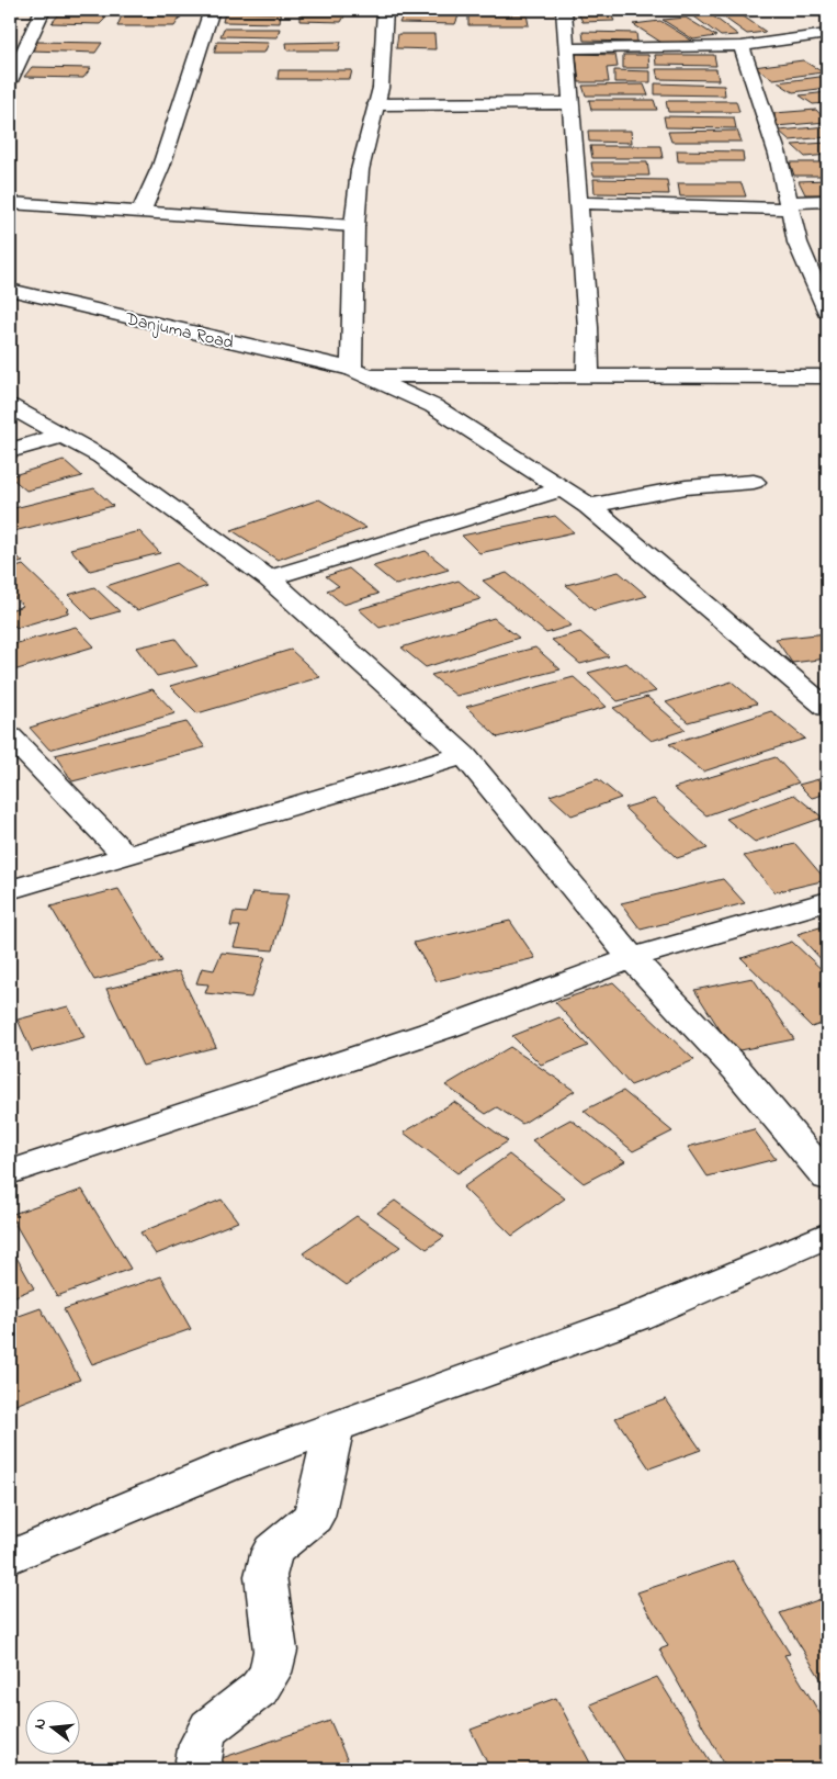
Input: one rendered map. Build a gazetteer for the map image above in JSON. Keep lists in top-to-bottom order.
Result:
{
  "streets": {
    "street": ["Danjuma Road"]
  },
  "north": "left"
}
